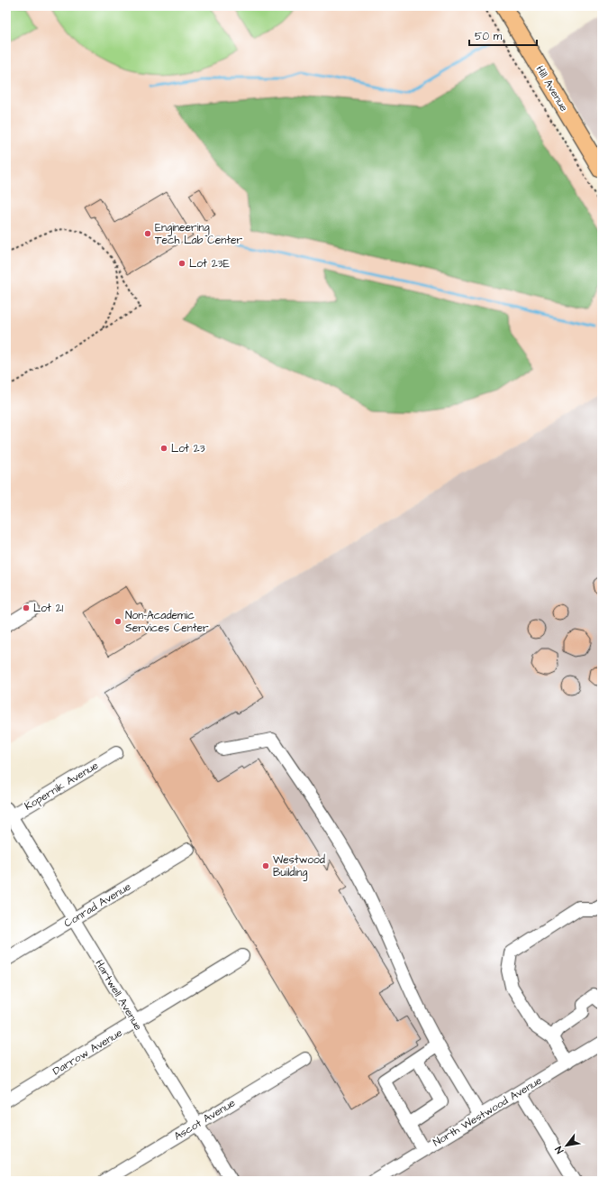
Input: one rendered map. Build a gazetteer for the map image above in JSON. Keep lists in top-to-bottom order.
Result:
{
  "streets": {
    "main road": ["Hill Avenue"],
    "street": [
      "Kopernik Avenue",
      "Conrad Avenue",
      "Hartwell Avenue",
      "Darrow Avenue",
      "North Westwood Avenue",
      "Ascot Avenue"
    ]
  },
  "crossings": [
    ["Kopernik Avenue", "Hartwell Avenue"],
    ["Conrad Avenue", "Hartwell Avenue"],
    ["Hartwell Avenue", "Darrow Avenue"],
    ["Hartwell Avenue", "Ascot Avenue"]
  ],
  "places": [
    "Engineering Tech Lab Center",
    "Lot 23E",
    "Lot 23",
    "Lot 21",
    "Non-Academic Services Center",
    "Westwood Building"
  ],
  "scale_bar": "50 m",
  "north": "bottom left"
}
